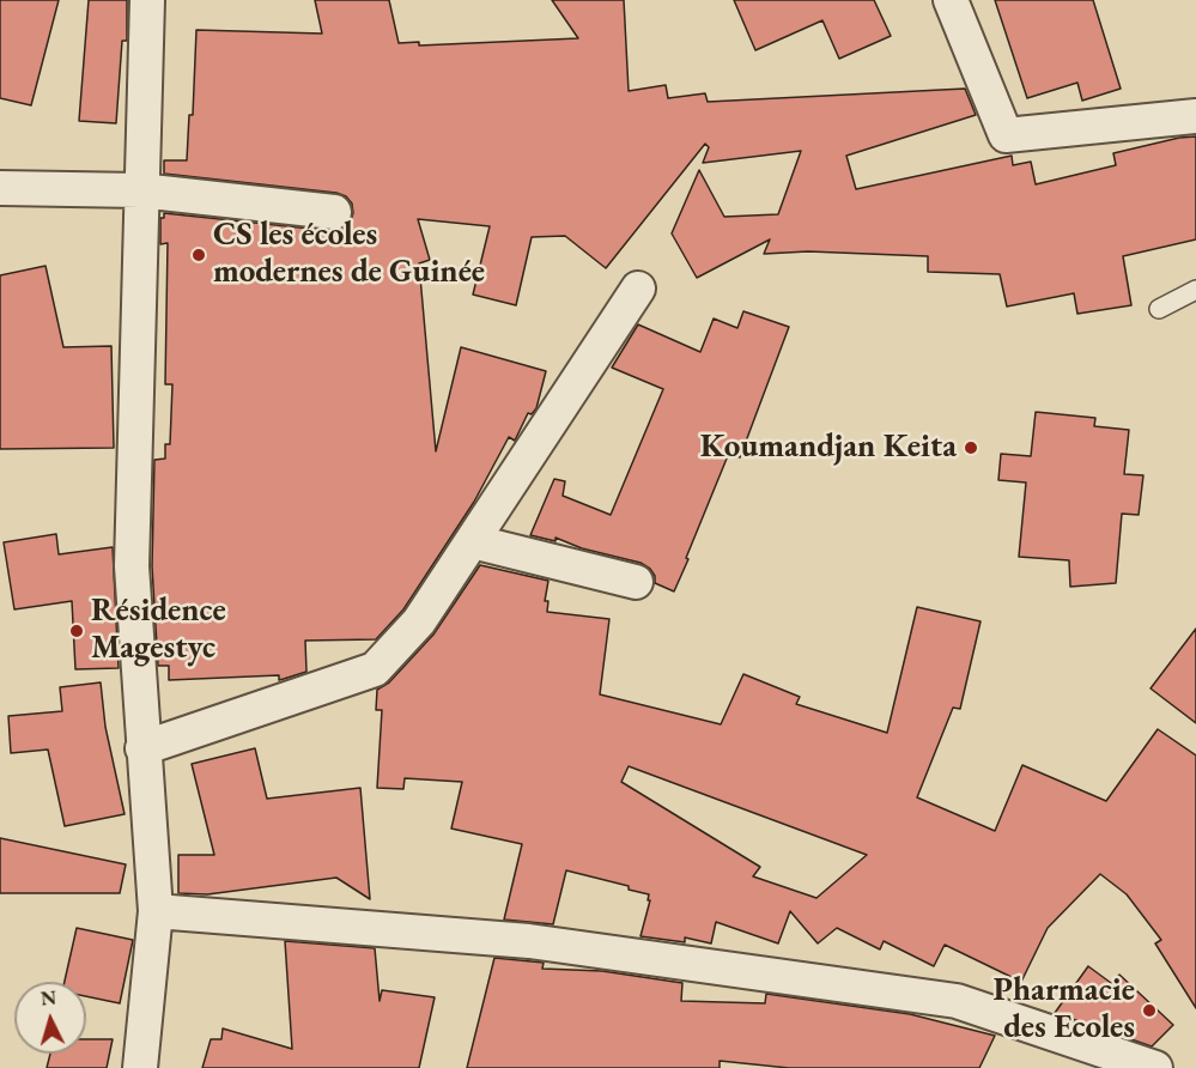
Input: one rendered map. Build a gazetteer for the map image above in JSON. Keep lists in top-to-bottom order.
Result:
{
  "places": [
    "CS les écoles modernes de Guinée",
    "Koumandjan Keita",
    "Résidence Magestyc",
    "Pharmacie des Ecoles"
  ],
  "north": "top"
}
